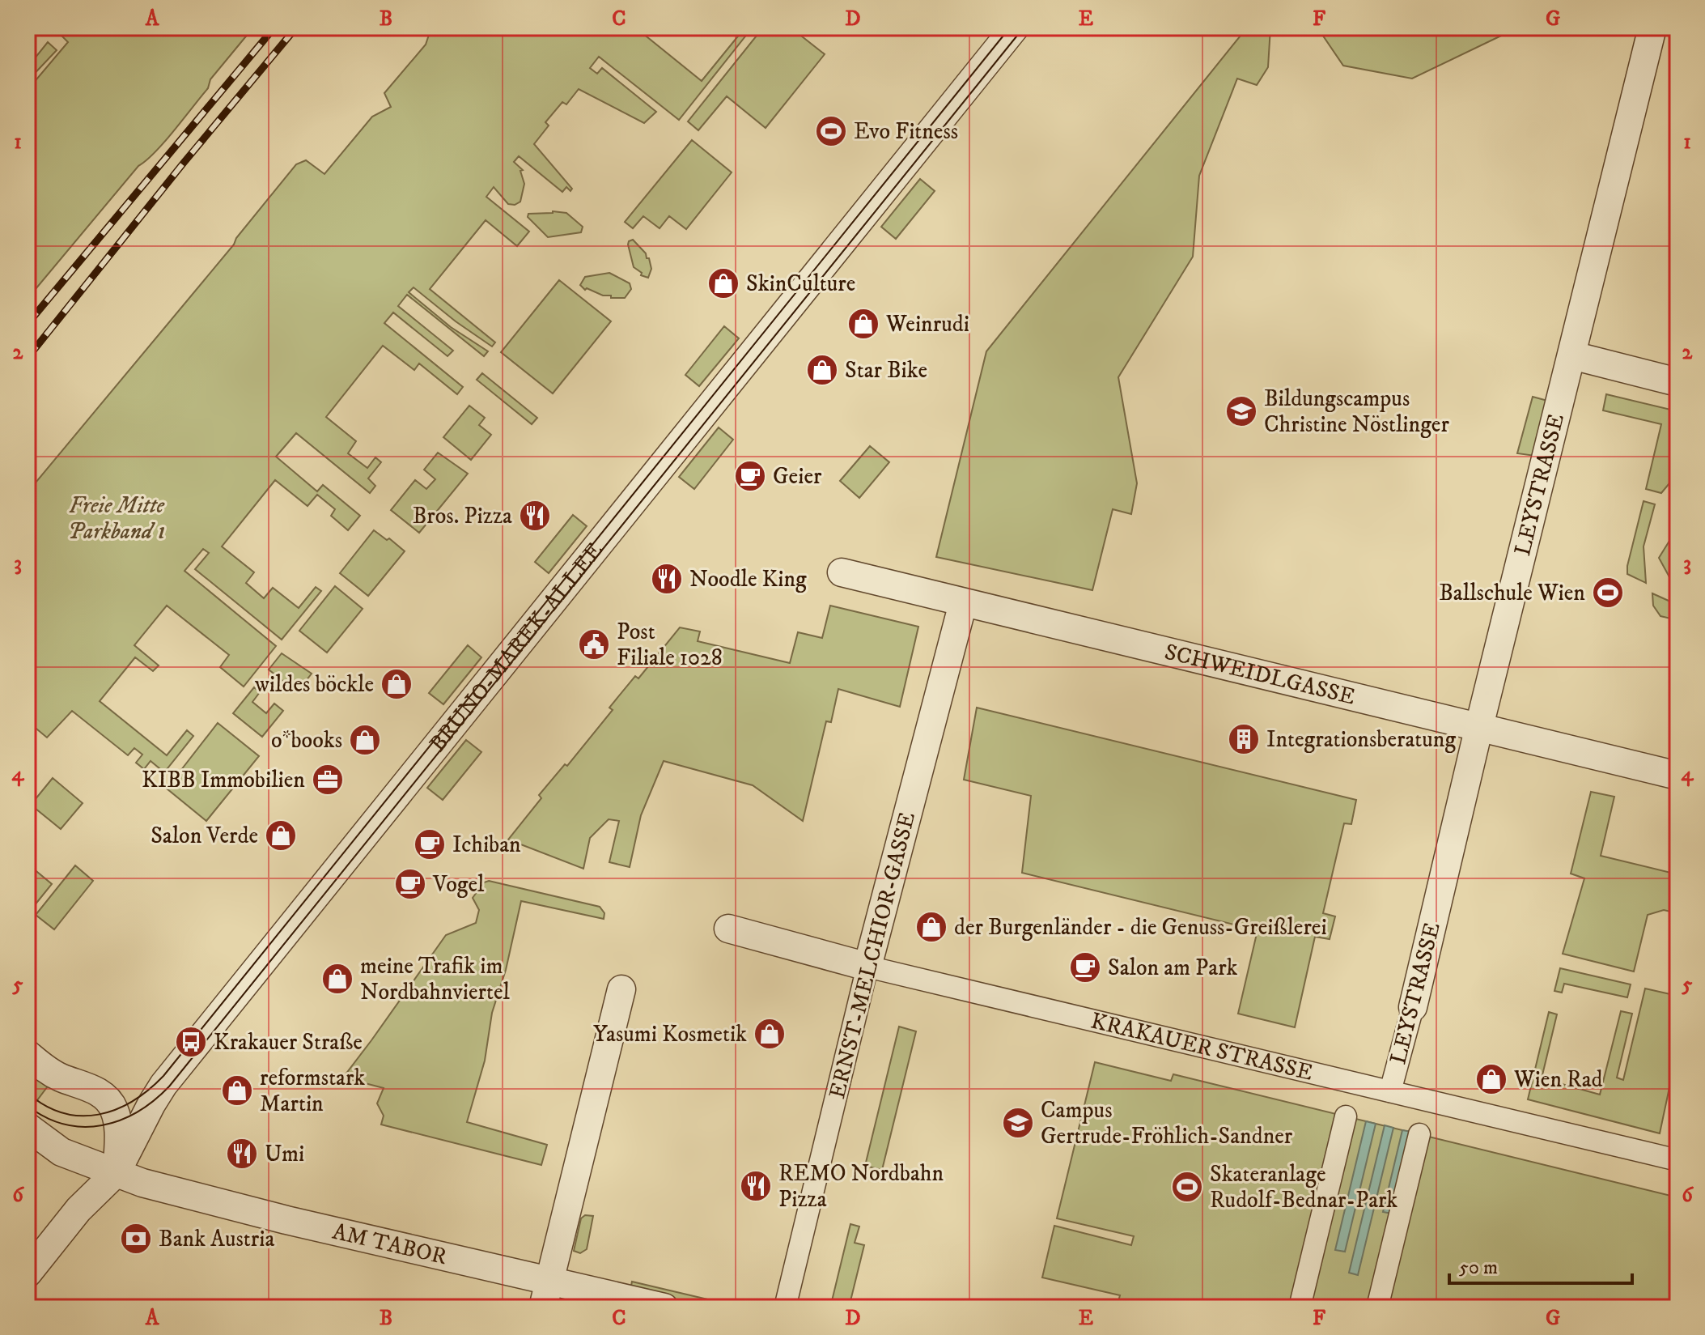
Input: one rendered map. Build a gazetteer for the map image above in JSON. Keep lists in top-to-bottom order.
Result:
{
  "streets": {
    "street": [
      "LEYSTRASSE",
      "BRUNO-MAREK-ALLEE",
      "SCHWEIDLGASSE",
      "ERNST-MELCHIOR-GASSE",
      "KRAKAUER STRASSE",
      "AM TABOR"
    ]
  },
  "crossings": [
    ["LEYSTRASSE", "SCHWEIDLGASSE"],
    ["LEYSTRASSE", "KRAKAUER STRASSE"],
    ["BRUNO-MAREK-ALLEE", "AM TABOR"],
    ["SCHWEIDLGASSE", "ERNST-MELCHIOR-GASSE"],
    ["ERNST-MELCHIOR-GASSE", "KRAKAUER STRASSE"]
  ],
  "parks": ["Freie Mitte Parkband 1"],
  "places": {
    "sports": ["Evo Fitness", "Ballschule Wien", "Skateranlage Rudolf-Bednar-Park"],
    "shop": [
      "SkinCulture",
      "Weinrudi",
      "Star Bike",
      "wildes böckle",
      "o*books",
      "Salon Verde",
      "der Burgenländer - die Genuss-Greißlerei",
      "meine Trafik im Nordbahnviertel",
      "Yasumi Kosmetik",
      "Wien Rad",
      "reformstark Martin"
    ],
    "school or university": ["Bildungscampus Christine Nöstlinger", "Campus Gertrude-Fröhlich-Sandner"],
    "cafe": [
      "Geier",
      "Ichiban",
      "Vogel",
      "Salon am Park"
    ],
    "restaurant": [
      "Bros. Pizza",
      "Noodle King",
      "Umi",
      "REMO Nordbahn Pizza"
    ],
    "public building": ["Post Filiale 1028"],
    "building": ["Integrationsberatung"],
    "office": ["KIBB Immobilien"],
    "bus stop": ["Krakauer Straße"],
    "bank": ["Bank Austria"]
  },
  "scale_bar": "50 m",
  "grid": {
    "columns": [
      "A",
      "B",
      "C",
      "D",
      "E",
      "F",
      "G"
    ],
    "rows": [
      "1",
      "2",
      "3",
      "4",
      "5",
      "6"
    ]
  }
}
